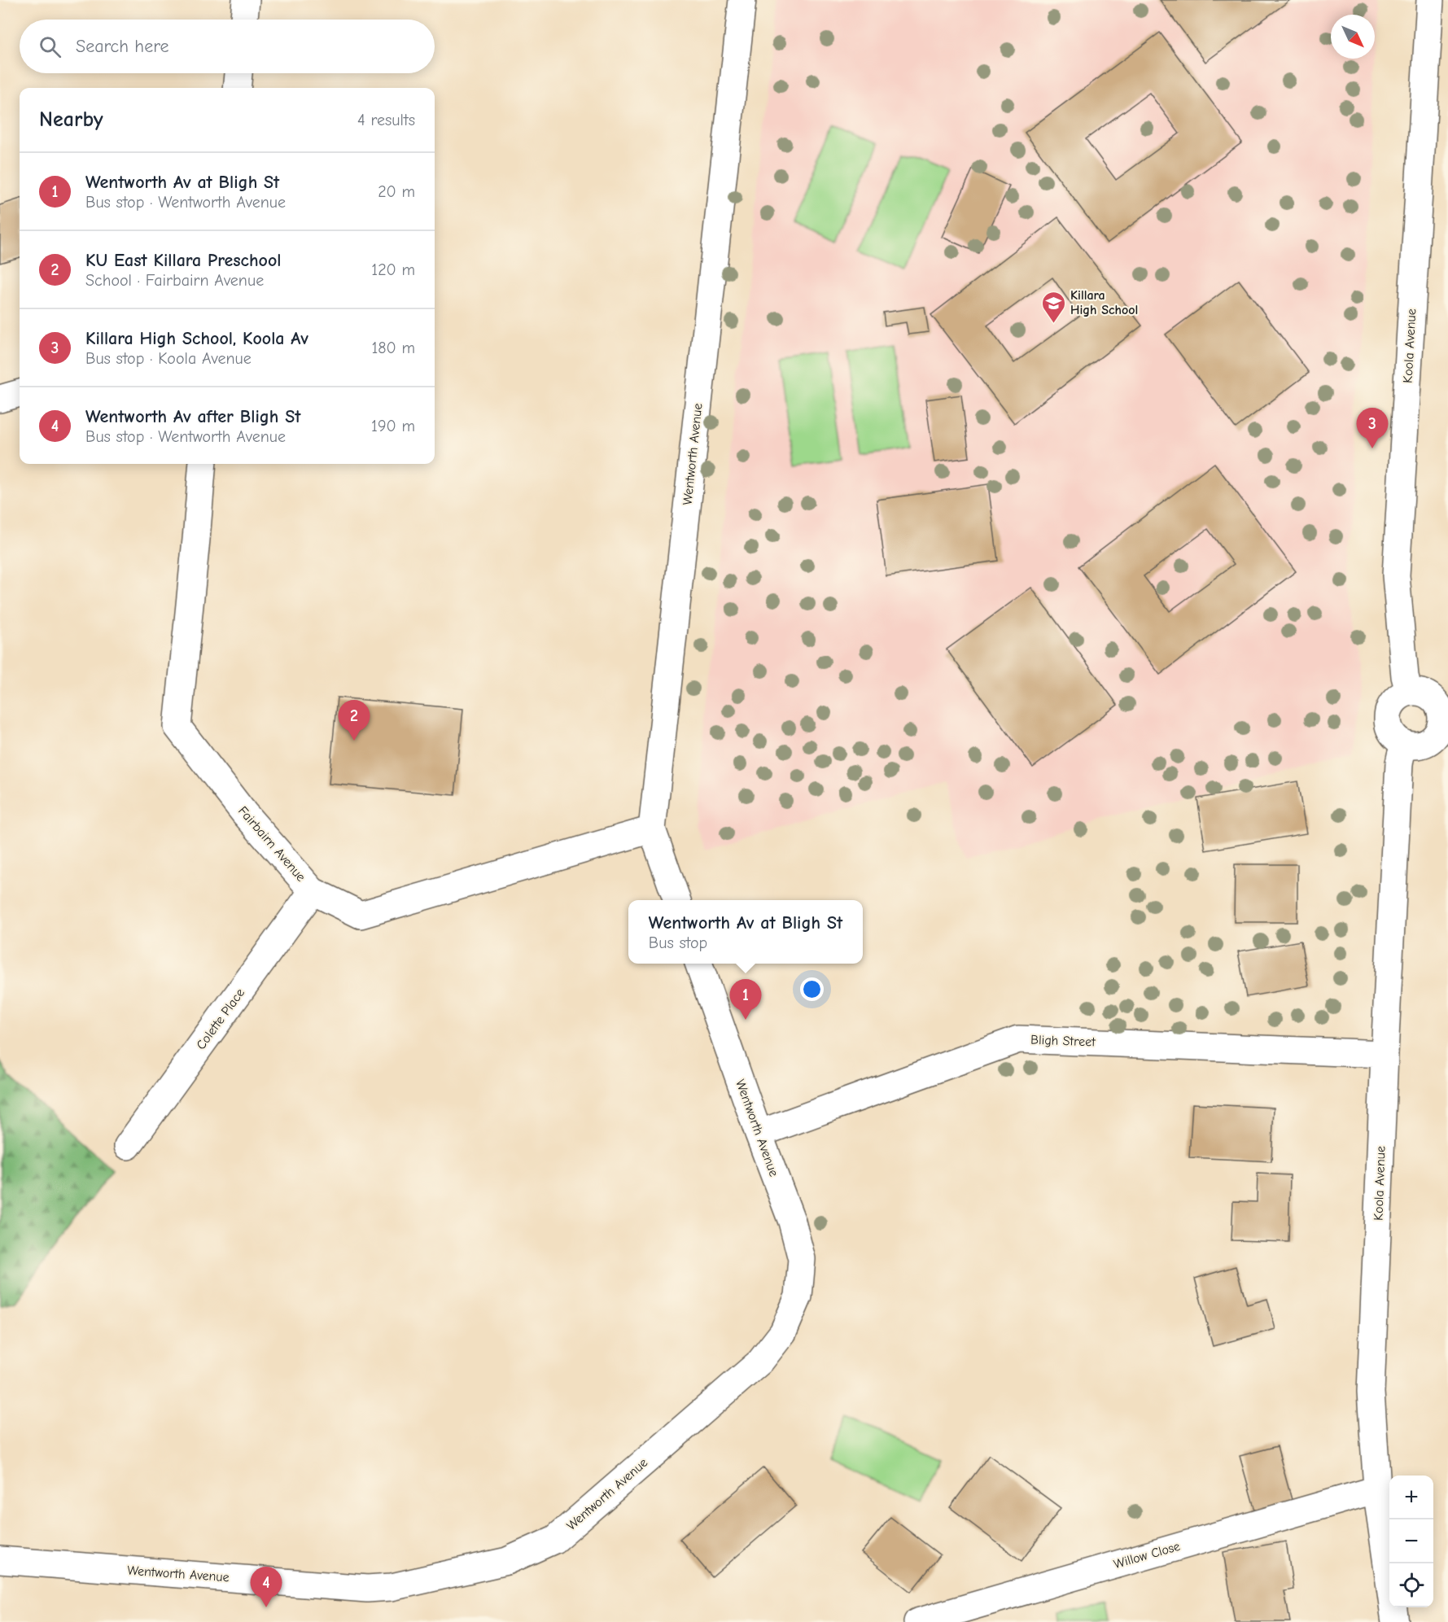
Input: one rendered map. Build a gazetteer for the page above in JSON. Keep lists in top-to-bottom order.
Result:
{
  "streets": {
    "street": [
      "Koola Avenue",
      "Wentworth Avenue",
      "Fairbairn Avenue",
      "Colette Place",
      "Bligh Street",
      "Willow Close"
    ]
  },
  "crossings": [
    ["Koola Avenue", "Bligh Street"],
    ["Koola Avenue", "Willow Close"],
    ["Wentworth Avenue", "Fairbairn Avenue"],
    ["Wentworth Avenue", "Bligh Street"],
    ["Fairbairn Avenue", "Colette Place"]
  ],
  "places": {
    "school or university": ["Killara High School"]
  },
  "north": "bottom right",
  "page": {
    "search": "Search here",
    "heading": ["Nearby", "4 results"],
    "list": [
      {
        "mark": "1",
        "name": "Wentworth Av at Bligh St",
        "note": "Bus stop · Wentworth Avenue",
        "value": "20 m"
      },
      {
        "mark": "2",
        "name": "KU East Killara Preschool",
        "note": "School · Fairbairn Avenue",
        "value": "120 m"
      },
      {
        "mark": "3",
        "name": "Killara High School, Koola Av",
        "note": "Bus stop · Koola Avenue",
        "value": "180 m"
      },
      {
        "mark": "4",
        "name": "Wentworth Av after Bligh St",
        "note": "Bus stop · Wentworth Avenue",
        "value": "190 m"
      }
    ],
    "pins": [
      "3",
      "2",
      "1",
      "4"
    ],
    "popup": ["Wentworth Av at Bligh St", "Bus stop"],
    "map_buttons": ["+", "−"]
  }
}
